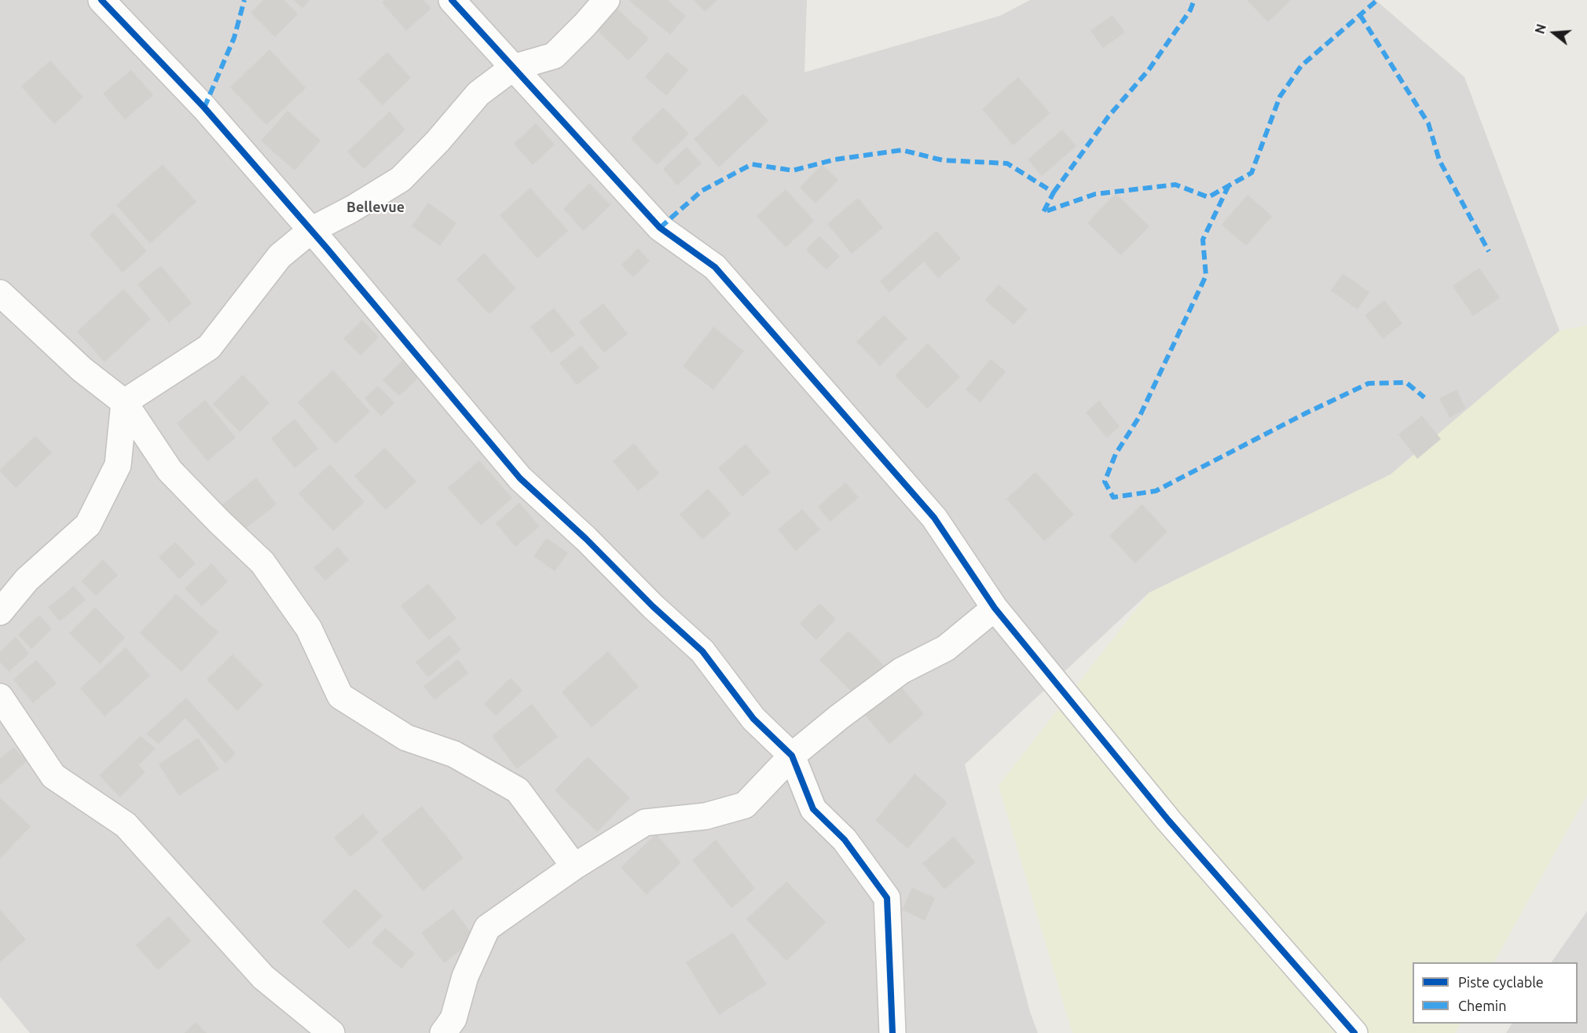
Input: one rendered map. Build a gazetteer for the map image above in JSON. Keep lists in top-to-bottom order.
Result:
{
  "districts": ["Bellevue"],
  "legend": ["Piste cyclable", "Chemin"],
  "north": "left"
}
